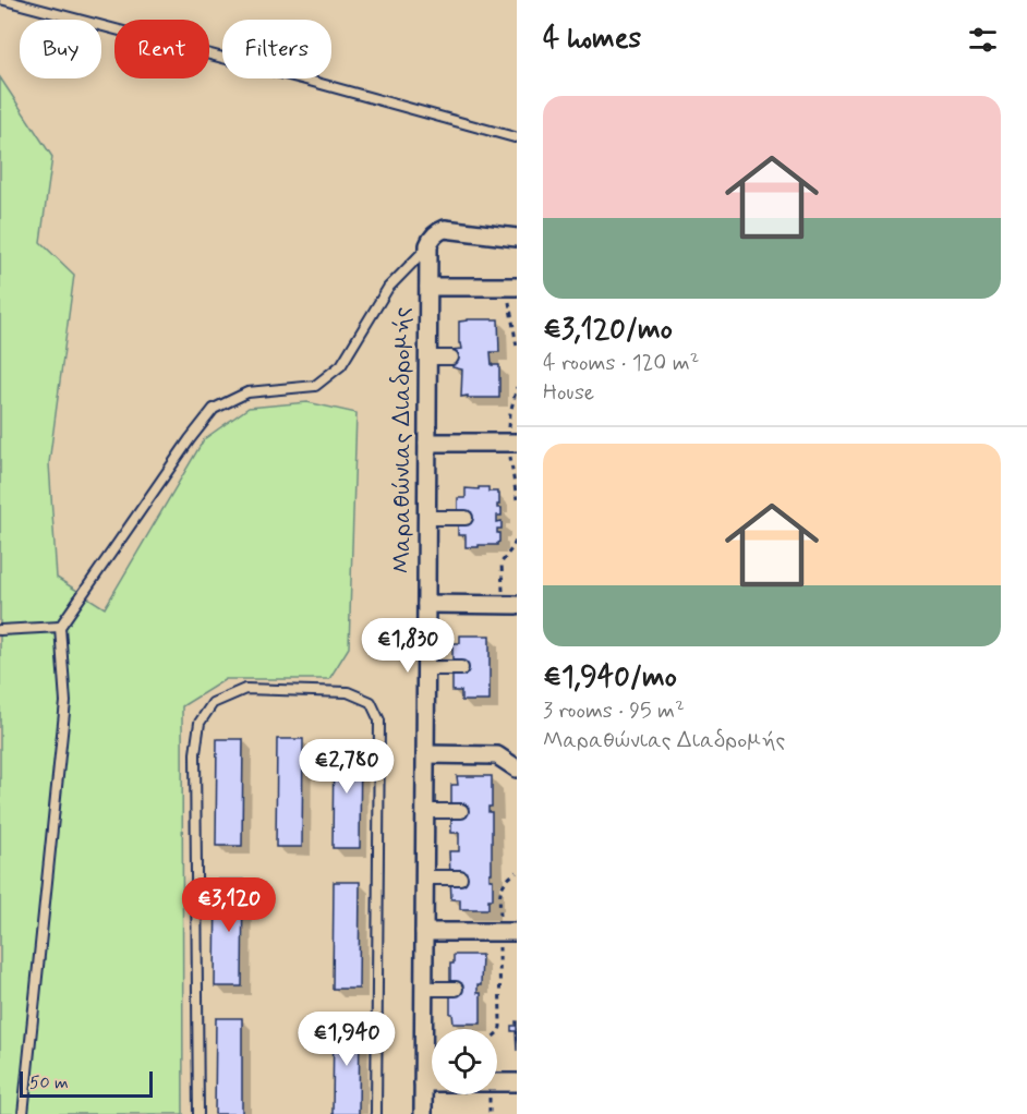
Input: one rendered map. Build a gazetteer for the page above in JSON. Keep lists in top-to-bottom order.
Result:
{
  "streets": {
    "street": ["Μαραθώνιας Διαδρομής"]
  },
  "scale_bar": "50 m",
  "page": {
    "heading": "4 homes",
    "chip": ["Buy", "Rent", "Filters"],
    "list": [
      {
        "name": "€3,120/mo",
        "note": "4 rooms · 120 m² · House"
      },
      {
        "name": "€1,940/mo",
        "note": "3 rooms · 95 m² · Μαραθώνιας Διαδρομής"
      }
    ],
    "price": [
      "€1,830",
      "€2,780",
      "€3,120",
      "€1,940"
    ],
    "scale": "50 m"
  }
}
